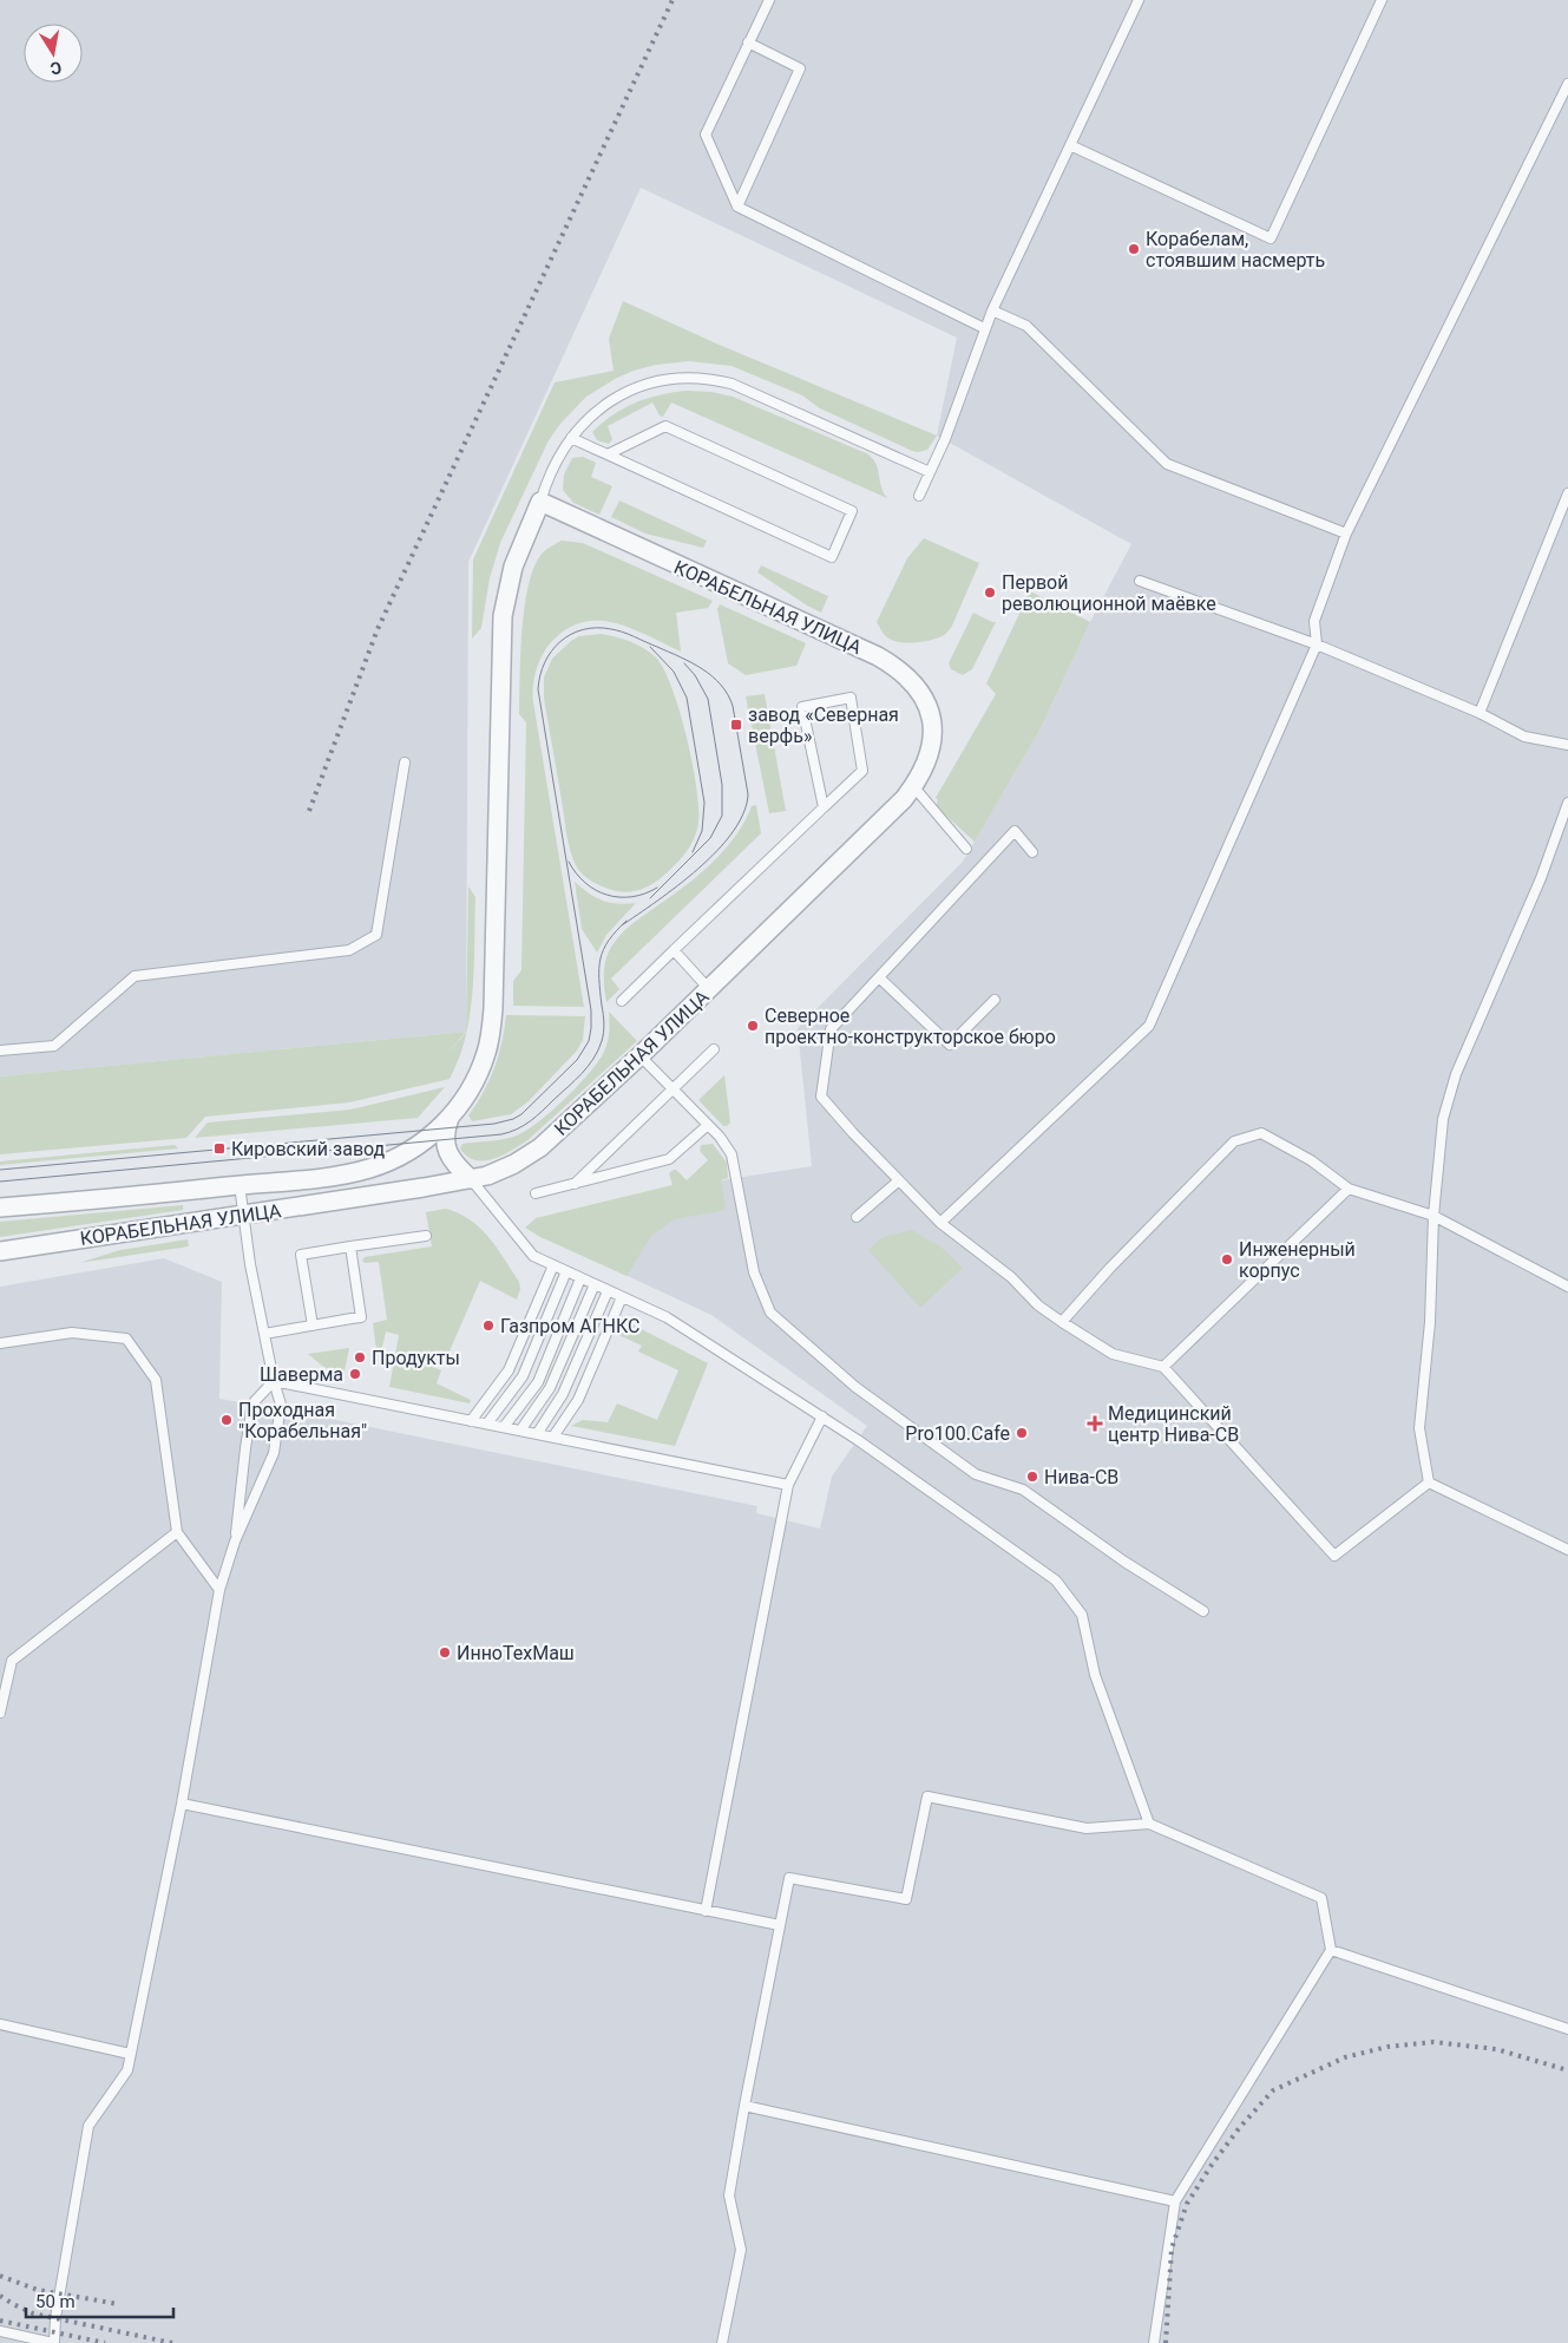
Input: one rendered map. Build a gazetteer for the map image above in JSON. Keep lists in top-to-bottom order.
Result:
{
  "streets": {
    "street": ["КОРАБЕЛЬНАЯ УЛИЦА"]
  },
  "places": {
    "other": [
      "Корабелам, стоявшим насмерть",
      "Первой революционной маёвке",
      "Северное проектно-конструкторское бюро",
      "Инженерный корпус",
      "Газпром АГНКС",
      "Продукты",
      "Шаверма",
      "Проходная \"Корабельная\"",
      "Pro100.Cafe",
      "Нива-СВ",
      "ИнноТехМаш"
    ],
    "transit": ["завод «Северная верфь»", "Кировский завод"],
    "health": ["Медицинский центр Нива-СВ"]
  },
  "scale_bar": "50 m",
  "north": "bottom"
}
